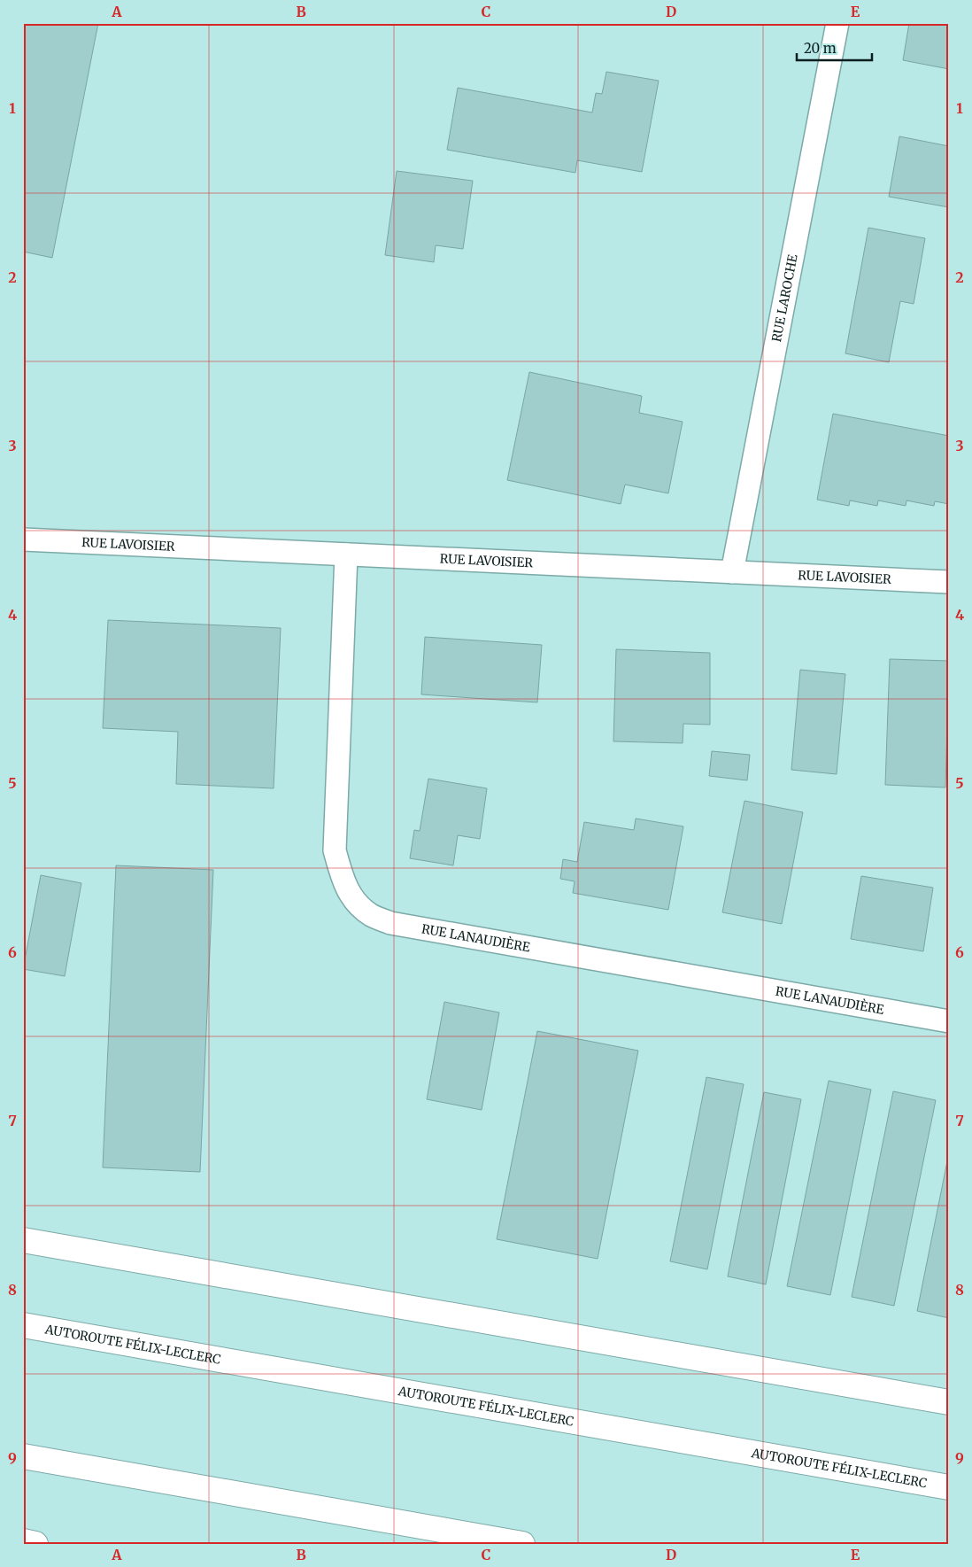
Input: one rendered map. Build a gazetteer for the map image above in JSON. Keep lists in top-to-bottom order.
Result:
{
  "streets": {
    "highway": ["AUTOROUTE FÉLIX-LECLERC"],
    "street": ["RUE LAROCHE", "RUE LAVOISIER", "RUE LANAUDIÈRE"]
  },
  "crossings": [
    ["RUE LAROCHE", "RUE LAVOISIER"],
    ["RUE LAVOISIER", "RUE LANAUDIÈRE"]
  ],
  "scale_bar": "20 m",
  "grid": {
    "columns": [
      "A",
      "B",
      "C",
      "D",
      "E"
    ],
    "rows": [
      "1",
      "2",
      "3",
      "4",
      "5",
      "6",
      "7",
      "8",
      "9"
    ]
  }
}
